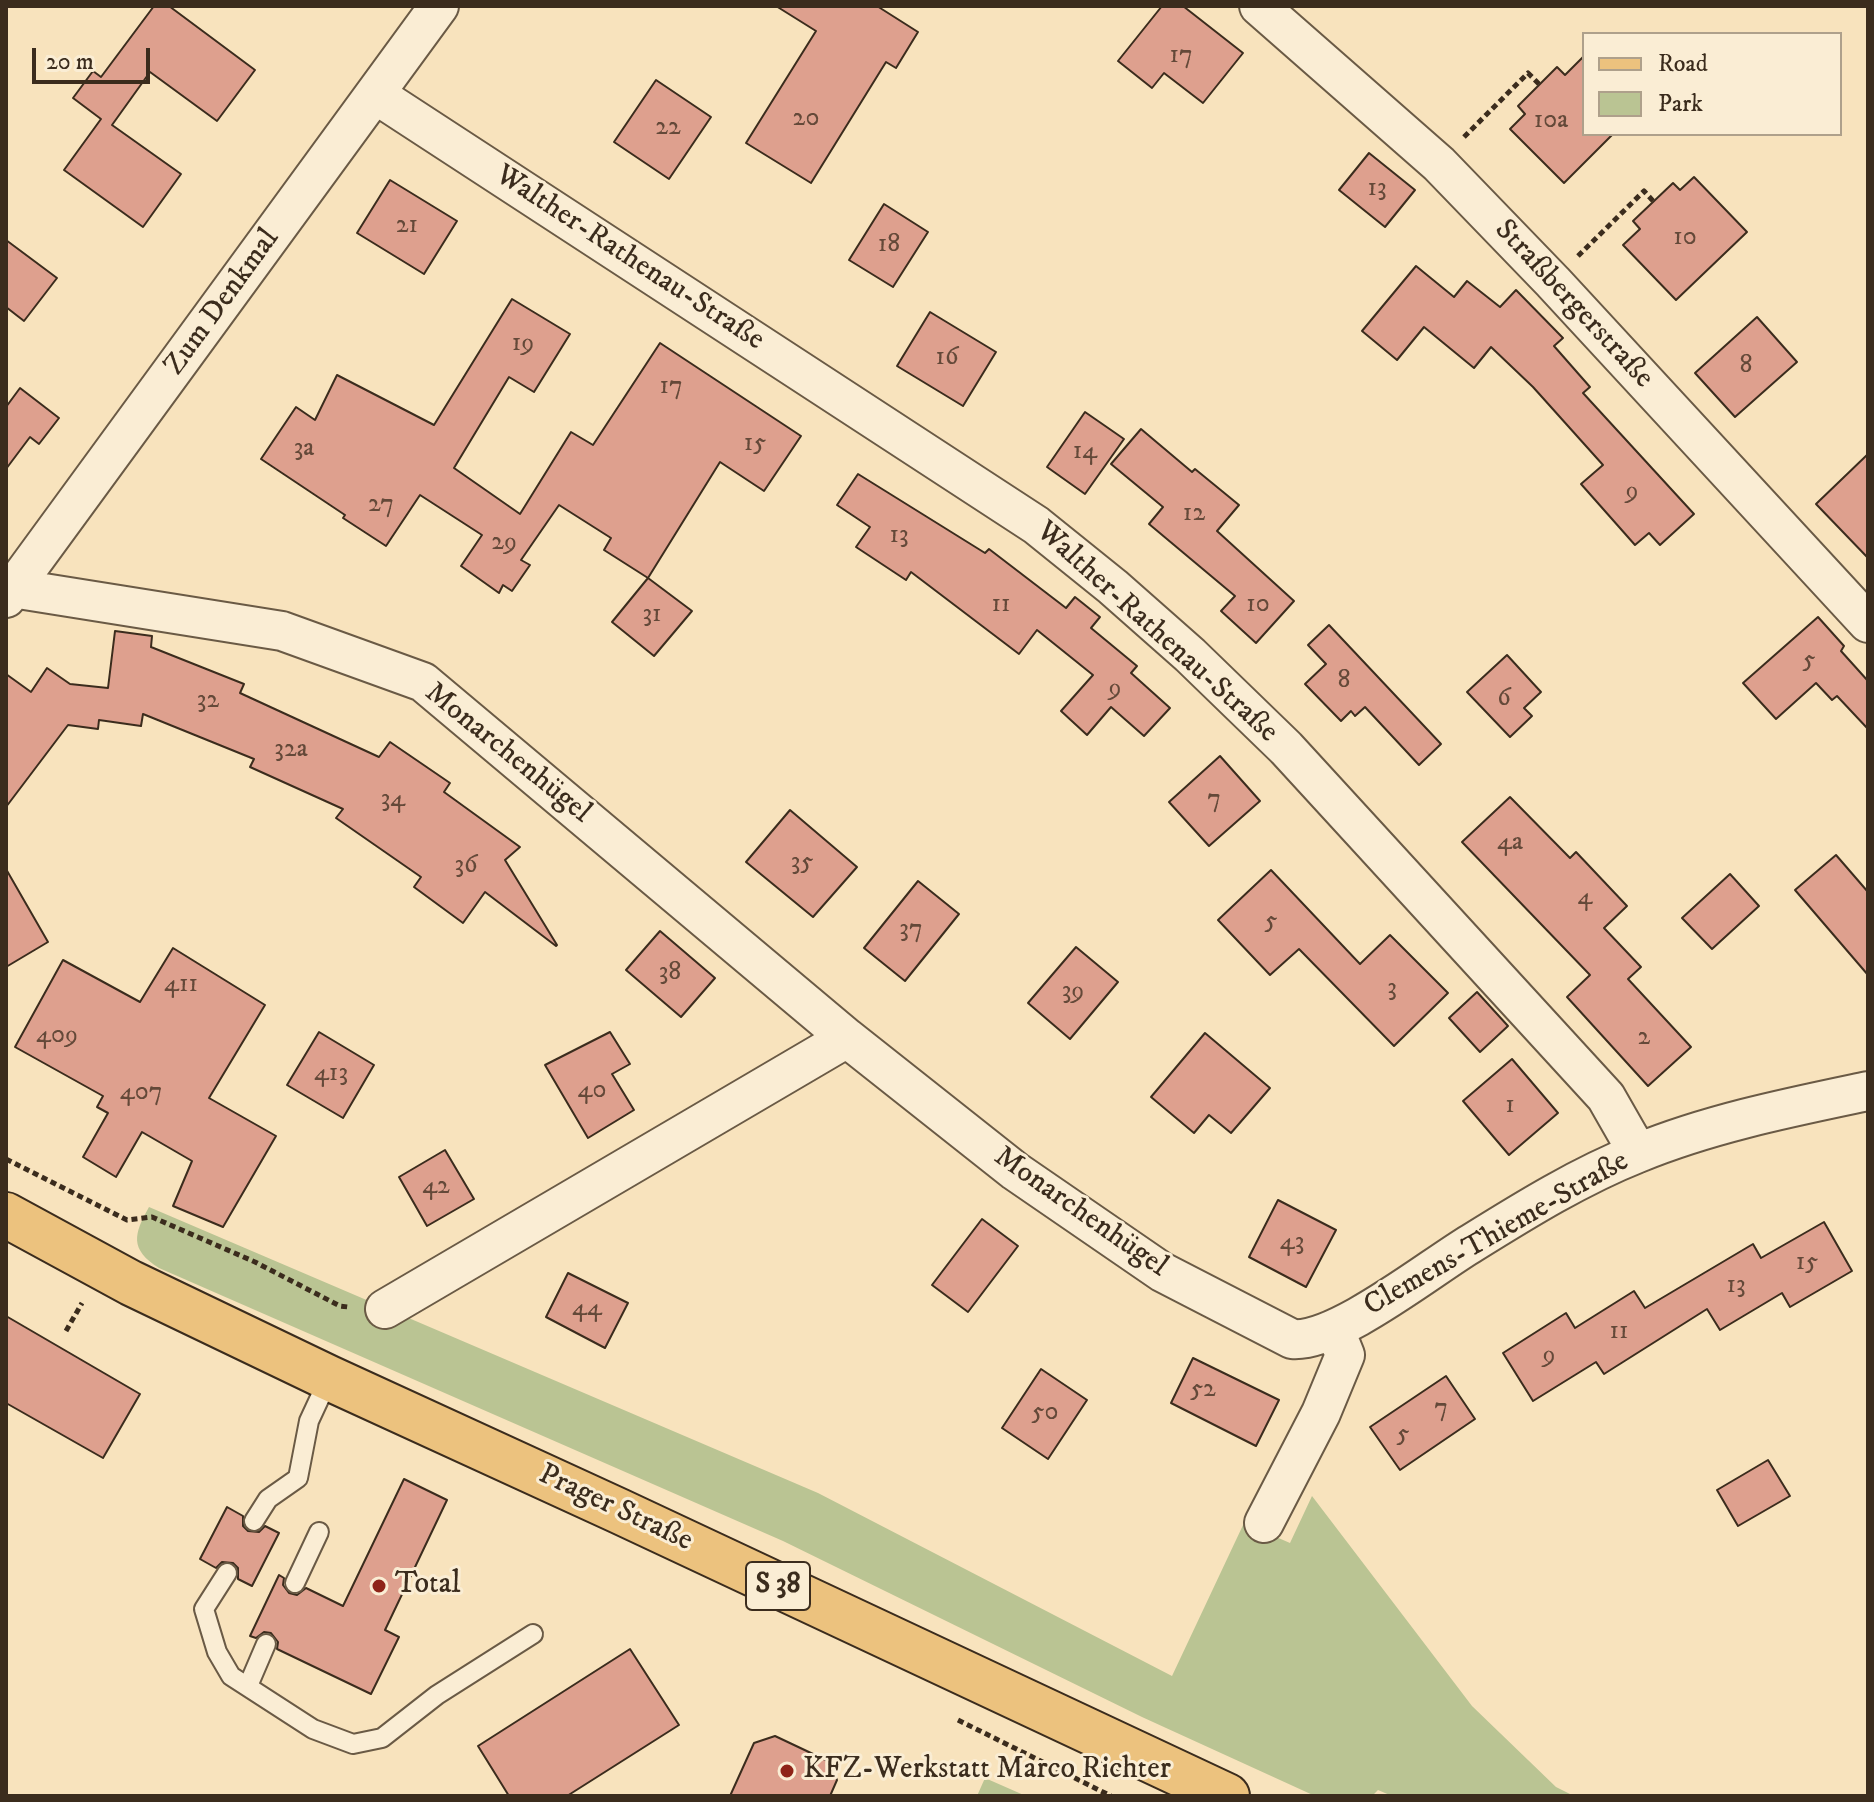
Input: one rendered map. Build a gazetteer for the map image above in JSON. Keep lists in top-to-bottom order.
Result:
{
  "streets": {
    "main road": ["Prager Straße", "S 38"],
    "street": [
      "Walther-Rathenau-Straße",
      "Zum Denkmal",
      "Straßbergerstraße",
      "Monarchenhügel",
      "Clemens-Thieme-Straße"
    ]
  },
  "crossings": [
    ["Walther-Rathenau-Straße", "Zum Denkmal"],
    ["Walther-Rathenau-Straße", "Clemens-Thieme-Straße"],
    ["Zum Denkmal", "Monarchenhügel"],
    ["Monarchenhügel", "Clemens-Thieme-Straße"]
  ],
  "places": ["Total", "KFZ-Werkstatt Marco Richter"],
  "house_numbers": [
    "17",
    "20",
    "10a",
    "22",
    "13",
    "21",
    "10",
    "18",
    "19",
    "16",
    "8",
    "17",
    "15",
    "3a",
    "14",
    "9",
    "27",
    "12",
    "13",
    "29",
    "11",
    "10",
    "31",
    "5",
    "8",
    "9",
    "6",
    "32",
    "32a",
    "34",
    "7",
    "4a",
    "35",
    "36",
    "4",
    "5",
    "37",
    "38",
    "411",
    "3",
    "39",
    "409",
    "2",
    "413",
    "40",
    "407",
    "1",
    "42",
    "43",
    "15",
    "13",
    "44",
    "11",
    "9",
    "52",
    "7",
    "50",
    "5"
  ],
  "legend": ["Road", "Park"],
  "scale_bar": "20 m"
}
